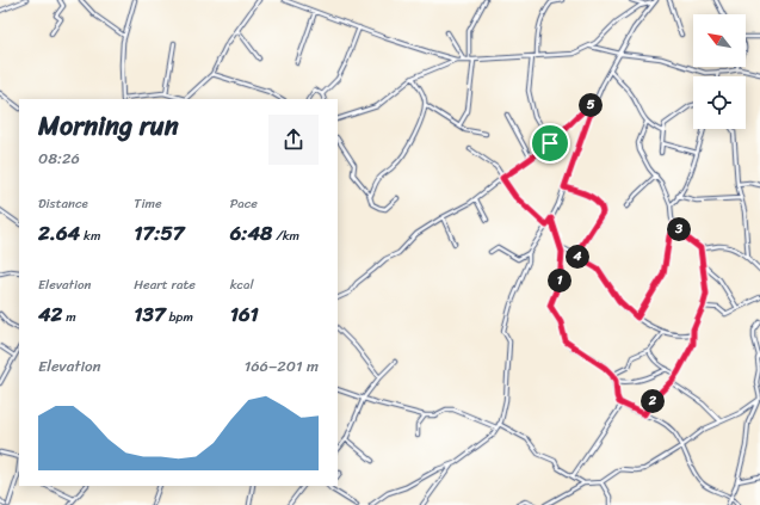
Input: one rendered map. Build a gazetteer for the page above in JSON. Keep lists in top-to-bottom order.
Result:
{
  "north": "top left",
  "page": {
    "pins": [
      "5",
      "3",
      "4",
      "1",
      "2"
    ],
    "heading": ["Morning run", "08:26"],
    "stats": [
      ["Distance", "2.64 km"],
      ["Time", "17:57"],
      ["Pace", "6:48 /km"],
      ["Elevation", "42 m"],
      ["Heart rate", "137 bpm"],
      ["kcal", "161"]
    ],
    "chart": ["Elevation", "166–201 m"]
  }
}
